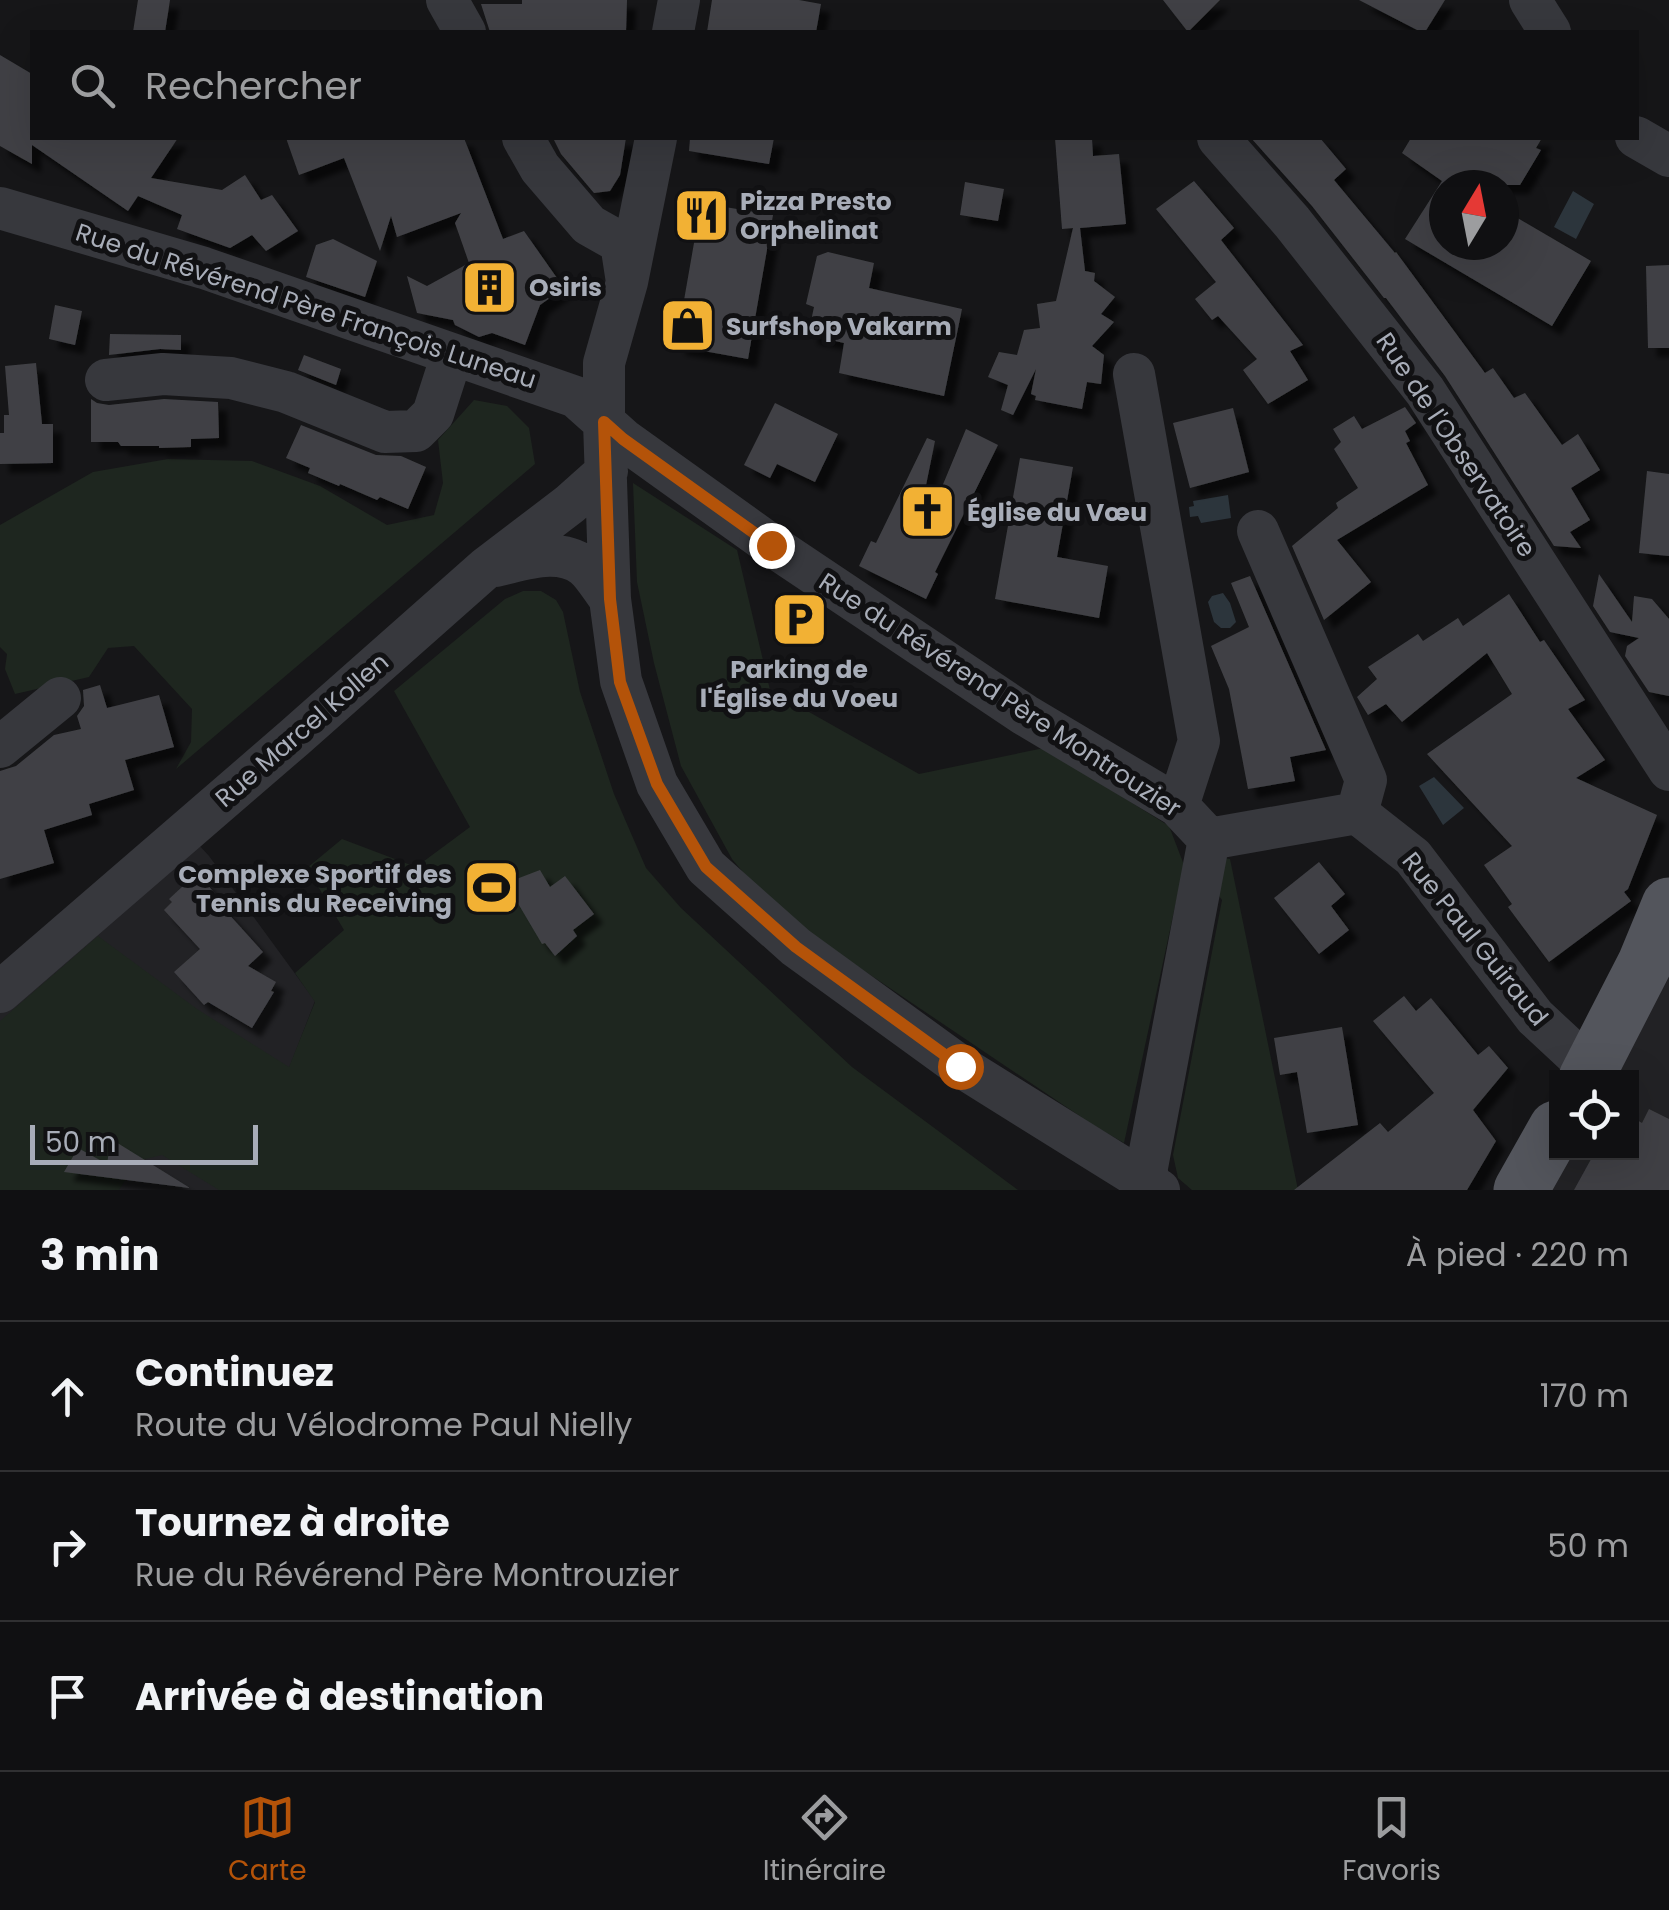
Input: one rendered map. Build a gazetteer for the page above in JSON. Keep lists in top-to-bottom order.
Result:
{
  "streets": {
    "street": [
      "Rue du Révérend Père François Luneau",
      "Rue de l'Observatoire",
      "Rue du Révérend Père Montrouzier",
      "Rue Marcel Kollen",
      "Rue Paul Guiraud"
    ]
  },
  "crossings": [
    ["Rue du Révérend Père François Luneau", "Rue du Révérend Père Montrouzier"]
  ],
  "places": {
    "restaurant": ["Pizza Presto Orphelinat"],
    "building": ["Osiris"],
    "shop": ["Surfshop Vakarm"],
    "church": ["Église du Vœu"],
    "parking": ["Parking de l'Église du Voeu"],
    "sports": ["Complexe Sportif des Tennis du Receiving"]
  },
  "scale_bar": "50 m",
  "north": "top",
  "page": {
    "search": "Rechercher",
    "scale": "50 m",
    "heading": ["3 min", "À pied · 220 m"],
    "list": [
      ["Continuez", "Route du Vélodrome Paul Nielly", "170 m"],
      ["Tournez à droite", "Rue du Révérend Père Montrouzier", "50 m"],
      "Arrivée à destination"
    ],
    "nav": ["Carte", "Itinéraire", "Favoris"]
  }
}
